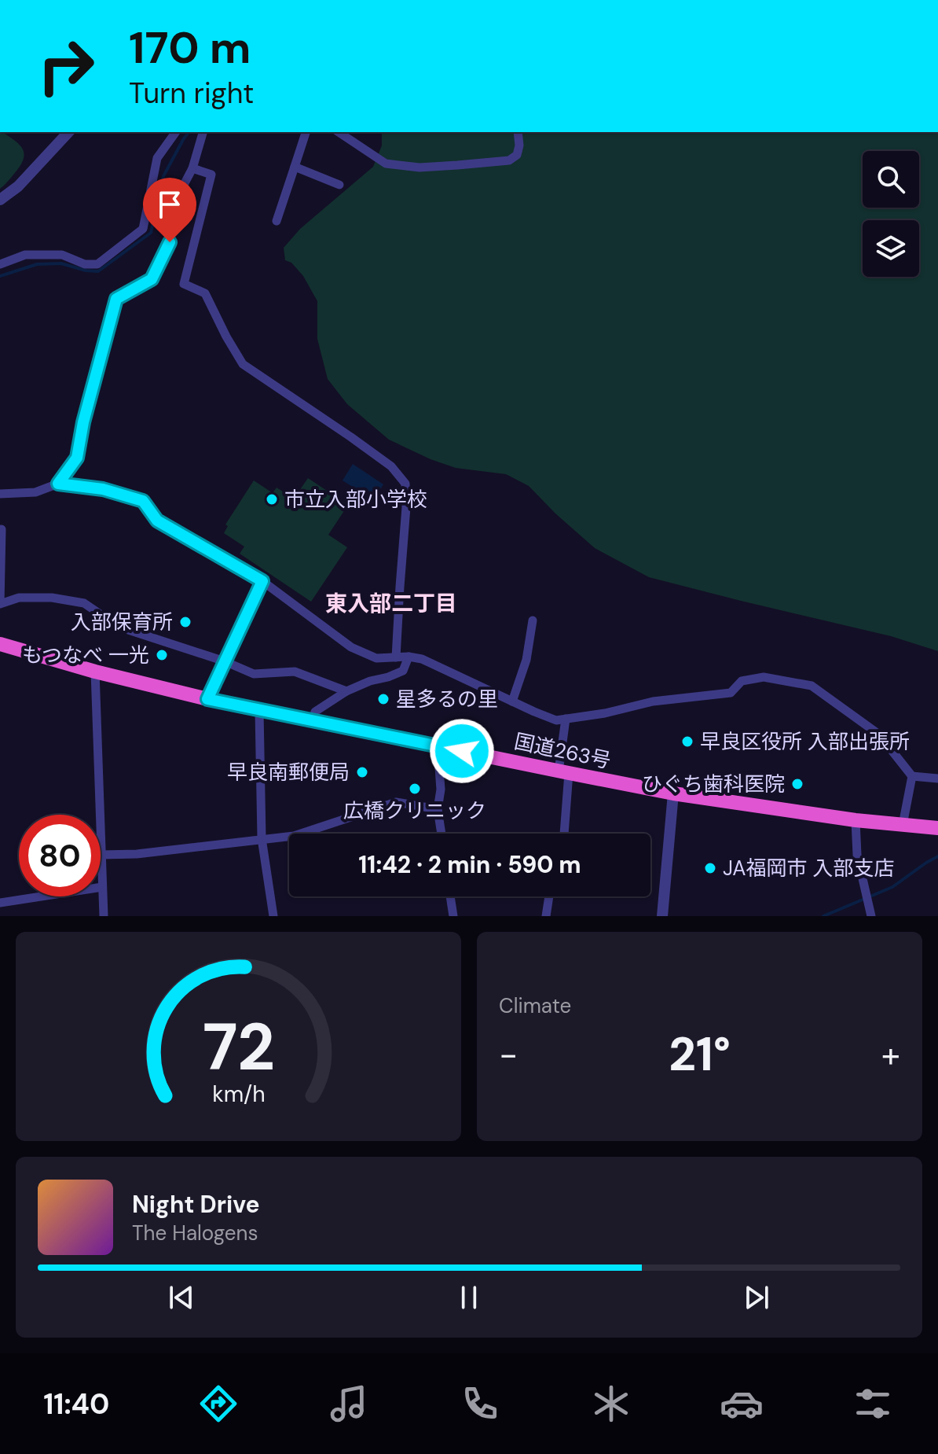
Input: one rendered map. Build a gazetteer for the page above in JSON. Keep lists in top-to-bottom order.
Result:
{
  "streets": {
    "highway": ["国道263号"]
  },
  "districts": ["東入部二丁目"],
  "places": [
    "市立入部小学校",
    "入部保育所",
    "もつなべ 一光",
    "星多るの里",
    "早良区役所 入部出張所",
    "早良南郵便局",
    "ひぐち歯科医院",
    "広橋クリニック",
    "JA福岡市 入部支店"
  ],
  "page": {
    "turn": ["170 m", "Turn right"],
    "limit": "80",
    "trip": "11:42 · 2 min · 590 m",
    "tile": "Climate",
    "heat": ["−", "21°", "+"],
    "song": ["Night Drive", "The Halogens"],
    "tabs": "11:40",
    "gauge": ["72", "km/h"]
  }
}
